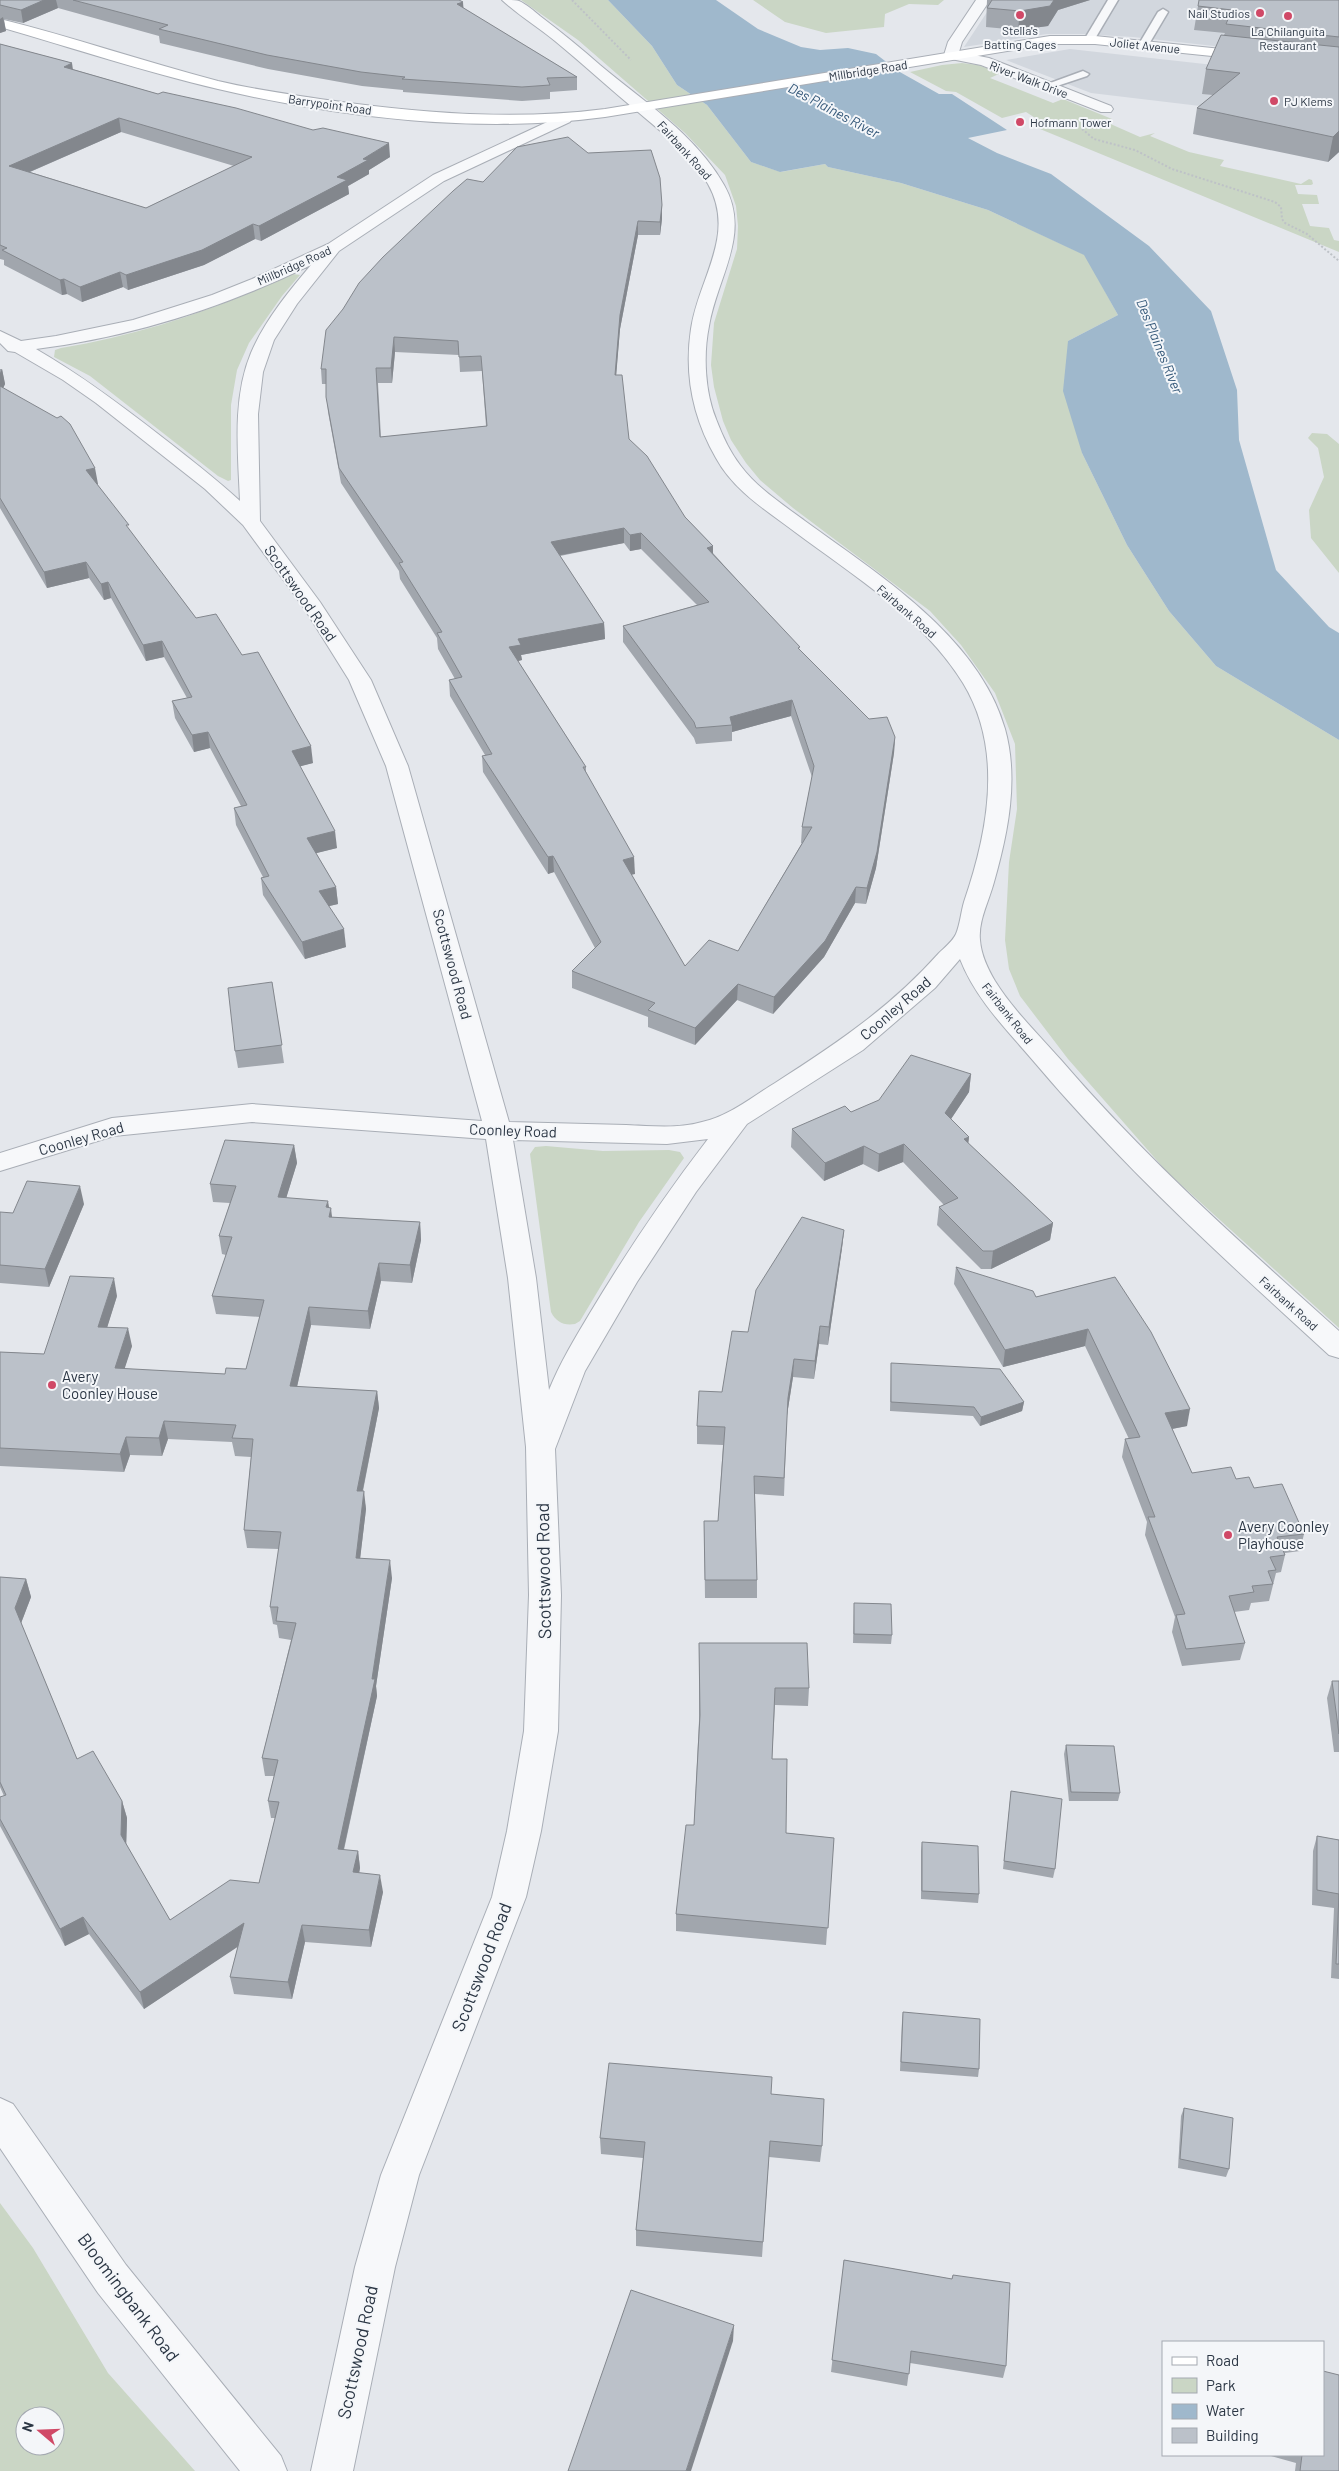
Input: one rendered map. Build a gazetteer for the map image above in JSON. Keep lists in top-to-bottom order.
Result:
{
  "streets": {
    "street": [
      "Joliet Avenue",
      "Millbridge Road",
      "River Walk Drive",
      "Barrypoint Road",
      "Fairbank Road",
      "Scottswood Road",
      "Coonley Road",
      "Bloomingbank Road"
    ]
  },
  "crossings": [
    ["Joliet Avenue", "Millbridge Road"],
    ["Joliet Avenue", "River Walk Drive"],
    ["Millbridge Road", "River Walk Drive"],
    ["Millbridge Road", "Barrypoint Road"],
    ["Millbridge Road", "Scottswood Road"],
    ["Barrypoint Road", "Fairbank Road"],
    ["Fairbank Road", "Coonley Road"],
    ["Scottswood Road", "Coonley Road"]
  ],
  "water": ["Des Plaines River"],
  "places": [
    "Nail Studios",
    "Stella's Batting Cages",
    "La Chilanguita Restaurant",
    "PJ Klems",
    "Hofmann Tower",
    "Avery Coonley House",
    "Avery Coonley Playhouse"
  ],
  "legend": [
    "Road",
    "Park",
    "Water",
    "Building"
  ],
  "north": "left"
}
